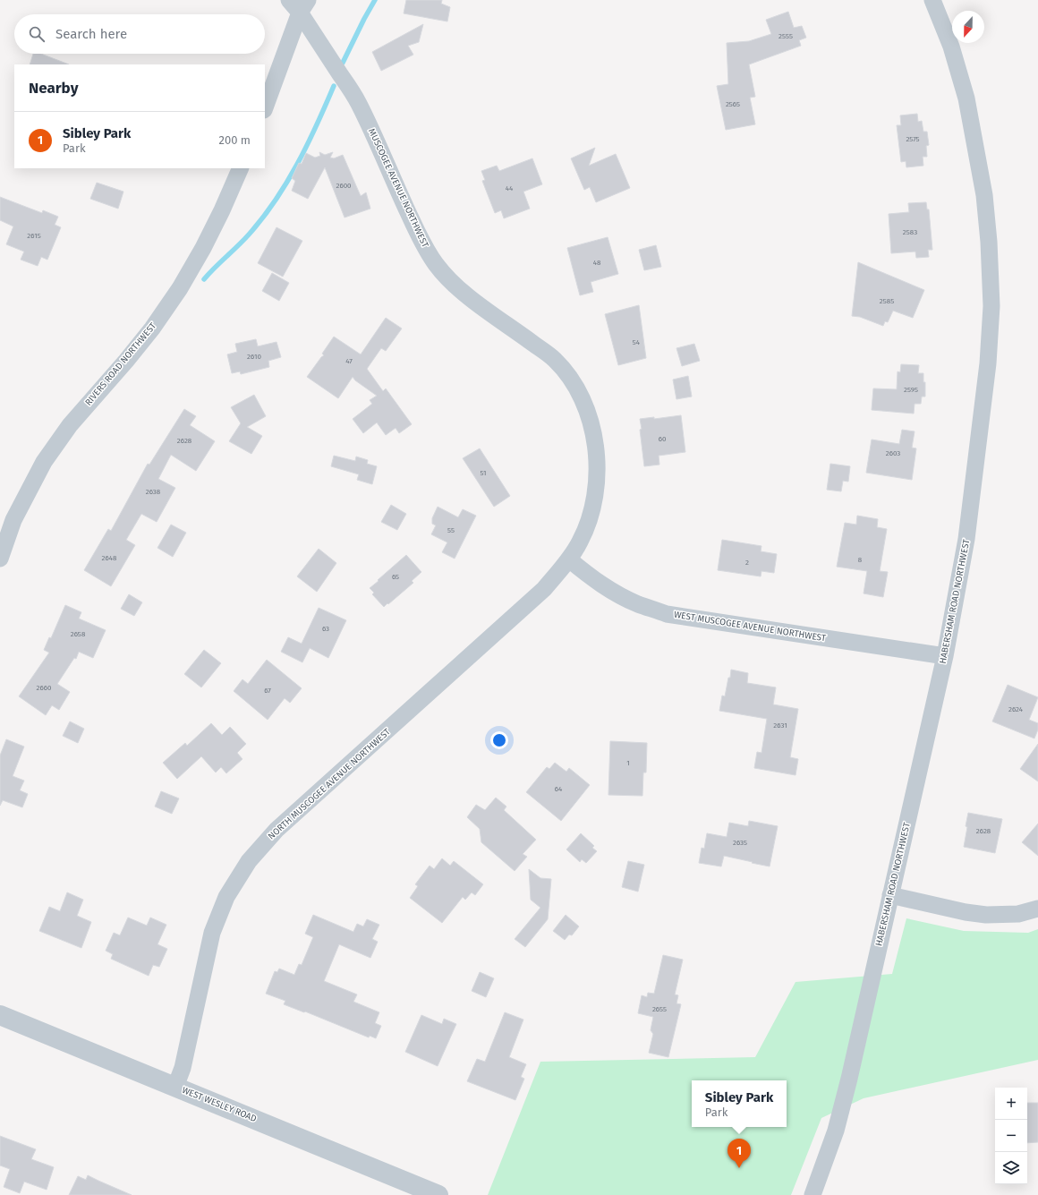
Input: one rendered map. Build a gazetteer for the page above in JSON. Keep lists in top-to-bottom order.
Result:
{
  "streets": {
    "street": [
      "MUSCOGEE AVENUE NORTHWEST",
      "RIVERS ROAD NORTHWEST",
      "HABERSHAM ROAD NORTHWEST",
      "WEST MUSCOGEE AVENUE NORTHWEST",
      "NORTH MUSCOGEE AVENUE NORTHWEST",
      "WEST WESLEY ROAD"
    ]
  },
  "crossings": [
    ["MUSCOGEE AVENUE NORTHWEST", "WEST MUSCOGEE AVENUE NORTHWEST"],
    ["MUSCOGEE AVENUE NORTHWEST", "NORTH MUSCOGEE AVENUE NORTHWEST"],
    ["HABERSHAM ROAD NORTHWEST", "WEST MUSCOGEE AVENUE NORTHWEST"],
    ["WEST MUSCOGEE AVENUE NORTHWEST", "NORTH MUSCOGEE AVENUE NORTHWEST"],
    ["NORTH MUSCOGEE AVENUE NORTHWEST", "WEST WESLEY ROAD"]
  ],
  "house_numbers": [
    "2555",
    "2565",
    "2575",
    "2600",
    "44",
    "2583",
    "2615",
    "48",
    "2585",
    "54",
    "2610",
    "47",
    "2595",
    "60",
    "2628",
    "2603",
    "51",
    "2638",
    "55",
    "2648",
    "8",
    "2",
    "65",
    "63",
    "2658",
    "2660",
    "67",
    "2624",
    "2631",
    "1",
    "64",
    "2628",
    "2635",
    "2655"
  ],
  "north": "bottom",
  "page": {
    "search": "Search here",
    "heading": "Nearby",
    "list": [
      {
        "mark": "1",
        "name": "Sibley Park",
        "note": "Park",
        "value": "200 m"
      }
    ],
    "popup": ["Sibley Park", "Park"],
    "map_buttons": ["+", "−"],
    "pins": "1"
  }
}
